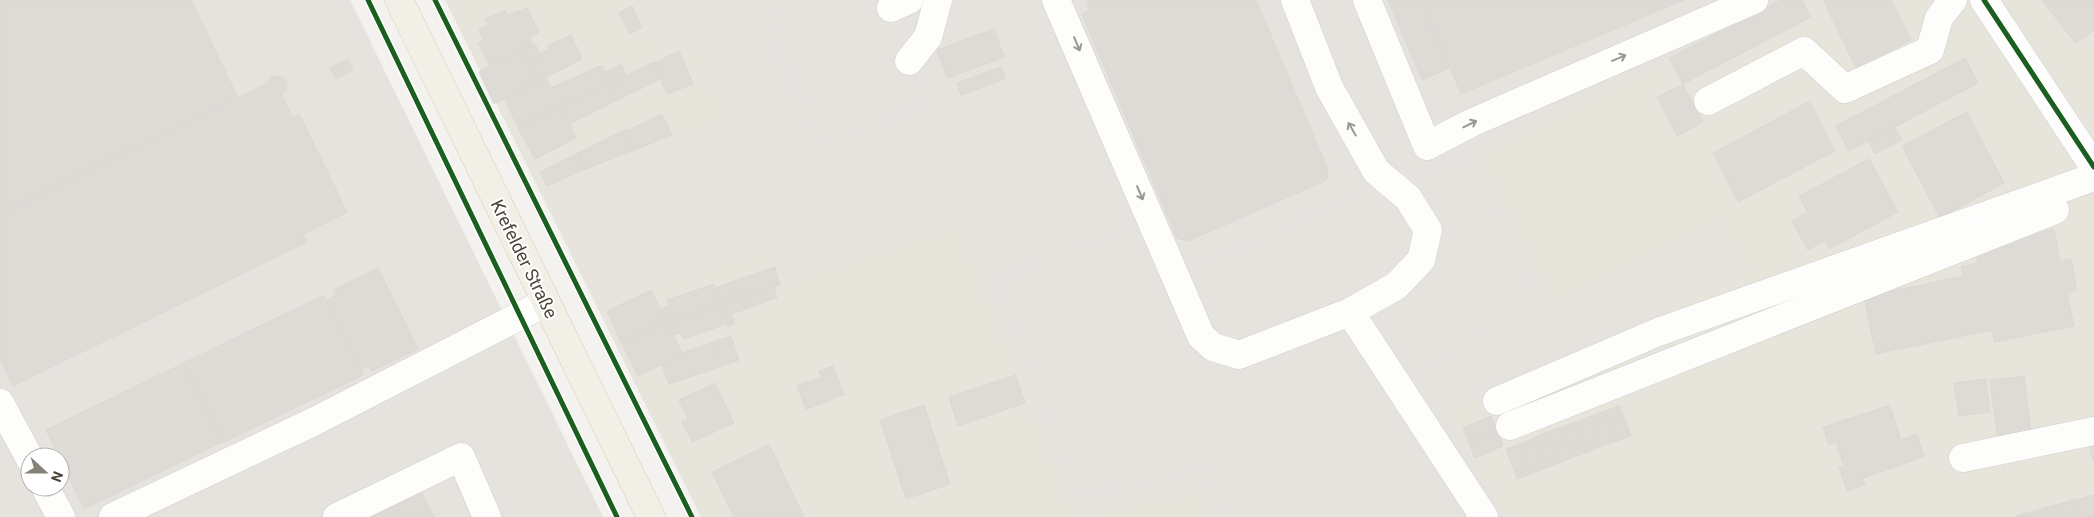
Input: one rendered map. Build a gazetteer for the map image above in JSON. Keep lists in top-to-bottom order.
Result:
{
  "streets": {
    "main road": ["Krefelder Straße"]
  },
  "north": "right"
}
